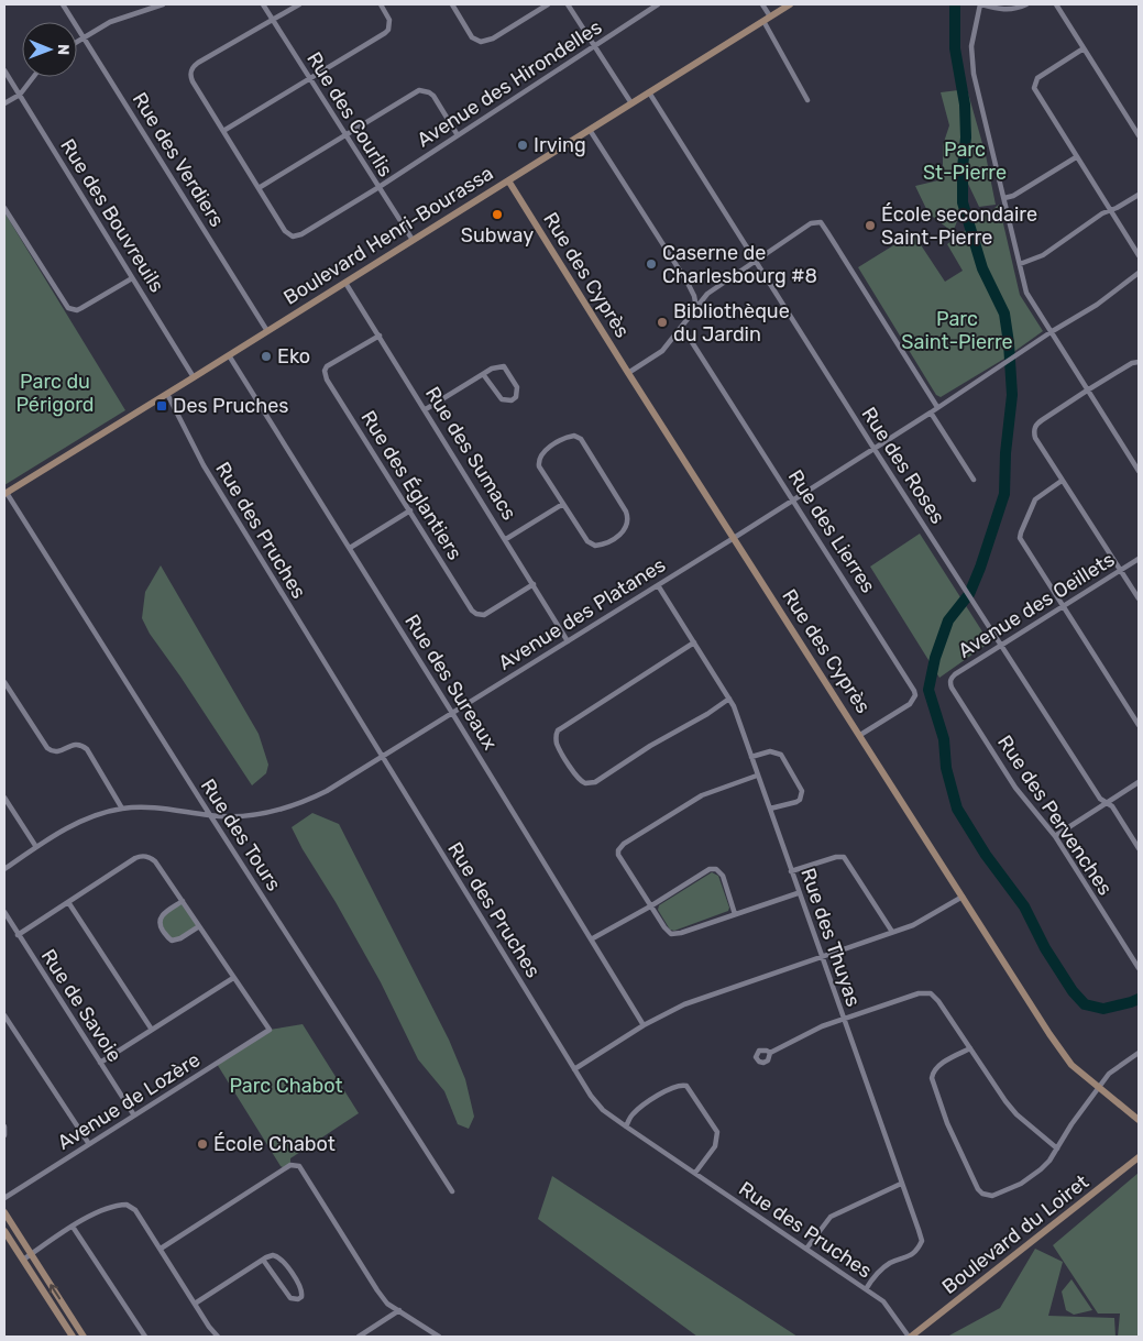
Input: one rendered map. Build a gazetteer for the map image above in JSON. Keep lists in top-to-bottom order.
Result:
{
  "streets": {
    "street": [
      "Avenue des Hirondelles",
      "Rue des Courlis",
      "Rue des Verdiers",
      "Rue des Bouvreuils",
      "Boulevard Henri-Bourassa",
      "Rue des Cyprès",
      "Rue des Sumacs",
      "Rue des Roses",
      "Rue des Églantiers",
      "Rue des Pruches",
      "Rue des Lierres",
      "Avenue des Oeillets",
      "Avenue des Platanes",
      "Rue des Sureaux",
      "Rue des Pervenches",
      "Rue des Tours",
      "Rue des Thuyas",
      "Rue de Savoie",
      "Avenue de Lozère",
      "Boulevard du Loiret"
    ]
  },
  "crossings": [
    ["Avenue des Hirondelles", "Rue des Courlis"],
    ["Rue des Courlis", "Boulevard Henri-Bourassa"],
    ["Rue des Verdiers", "Boulevard Henri-Bourassa"],
    ["Rue des Bouvreuils", "Boulevard Henri-Bourassa"],
    ["Boulevard Henri-Bourassa", "Rue des Cyprès"],
    ["Boulevard Henri-Bourassa", "Rue des Sumacs"],
    ["Boulevard Henri-Bourassa", "Rue des Roses"],
    ["Boulevard Henri-Bourassa", "Rue des Pruches"],
    ["Boulevard Henri-Bourassa", "Rue des Sureaux"],
    ["Boulevard Henri-Bourassa", "Rue des Tours"],
    ["Rue des Cyprès", "Rue des Lierres"],
    ["Rue des Cyprès", "Avenue des Platanes"],
    ["Rue des Sumacs", "Rue des Églantiers"],
    ["Rue des Sumacs", "Avenue des Platanes"],
    ["Rue des Roses", "Avenue des Oeillets"],
    ["Rue des Roses", "Avenue des Platanes"],
    ["Rue des Pruches", "Avenue des Platanes"],
    ["Rue des Pruches", "Rue des Thuyas"],
    ["Rue des Pruches", "Boulevard du Loiret"],
    ["Rue des Lierres", "Avenue des Platanes"],
    ["Avenue des Oeillets", "Rue des Pervenches"],
    ["Avenue des Platanes", "Rue des Sureaux"],
    ["Avenue des Platanes", "Rue des Tours"],
    ["Avenue des Platanes", "Rue des Thuyas"],
    ["Rue de Savoie", "Avenue de Lozère"]
  ],
  "parks": [
    "Parc St-Pierre",
    "Parc Saint-Pierre",
    "Parc du Périgord",
    "Parc Chabot"
  ],
  "places": {
    "other": [
      "Irving",
      "Subway",
      "École secondaire Saint-Pierre",
      "Caserne de Charlesbourg #8",
      "Bibliothèque du Jardin",
      "Eko",
      "École Chabot"
    ],
    "transit": ["Des Pruches"]
  },
  "north": "right"
}
